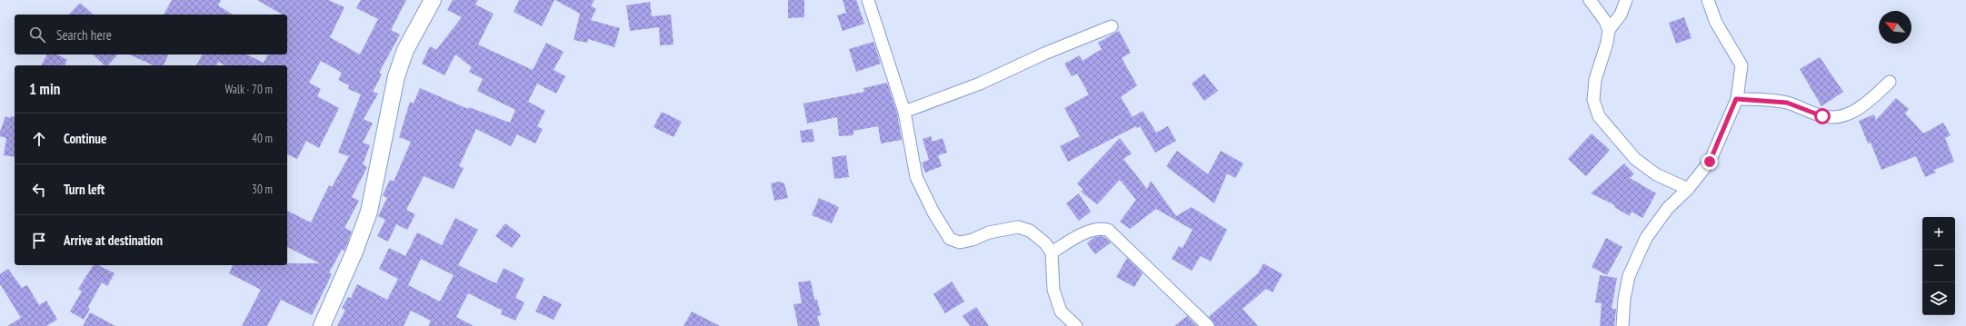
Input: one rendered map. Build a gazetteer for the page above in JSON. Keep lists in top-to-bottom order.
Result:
{
  "north": "top left",
  "page": {
    "search": "Search here",
    "heading": ["1 min", "Walk · 70 m"],
    "list": [
      ["Continue", "40 m"],
      ["Turn left", "30 m"],
      "Arrive at destination"
    ],
    "map_buttons": ["+", "−"]
  }
}
